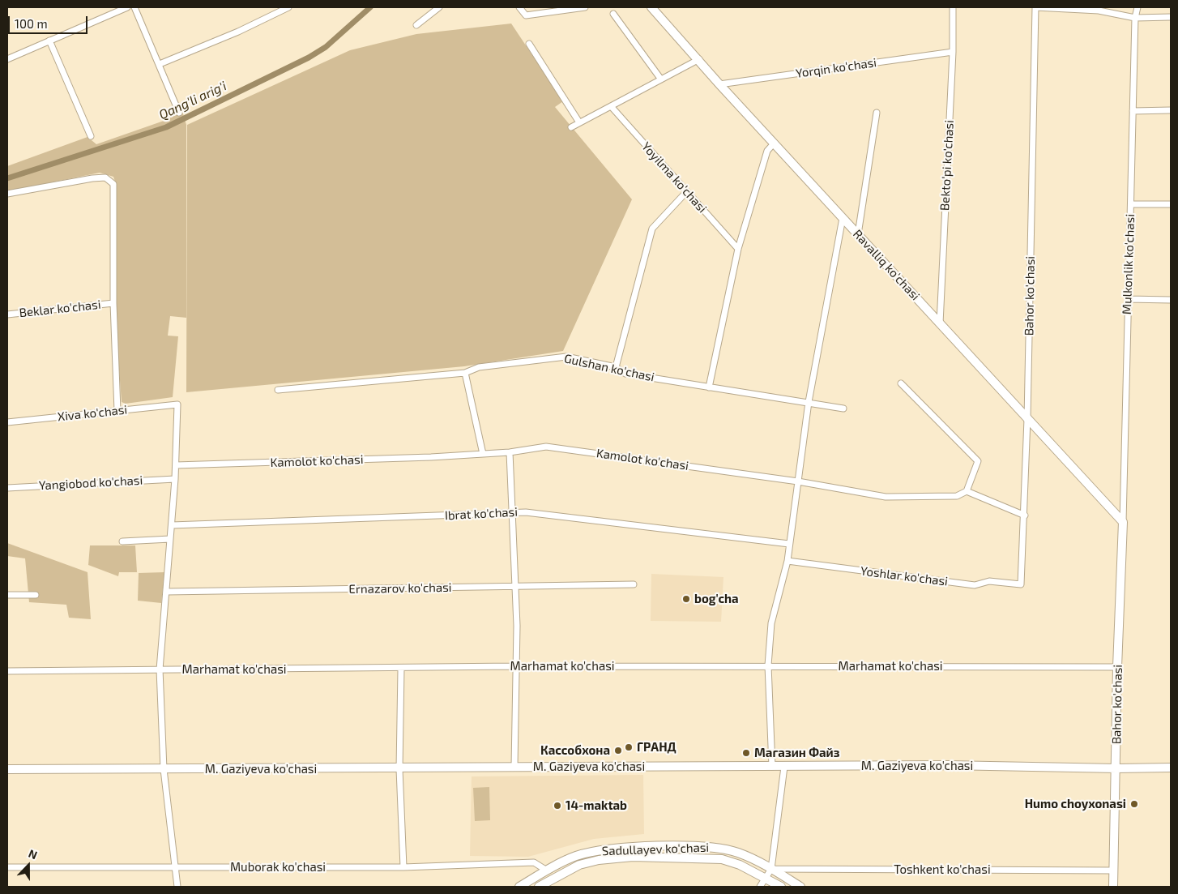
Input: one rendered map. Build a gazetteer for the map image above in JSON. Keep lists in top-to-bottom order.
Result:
{
  "streets": {
    "street": [
      "Yorqin ko'chasi",
      "Bekto'pi ko'chasi",
      "Yoyilma ko'chasi",
      "Mulkonlik ko'chasi",
      "Ravalliq ko'chasi",
      "Bahor ko'chasi",
      "Beklar ko'chasi",
      "Gulshan ko'chasi",
      "Xiva ko'chasi",
      "Kamolot ko'chasi",
      "Yangiobod ko'chasi",
      "Ibrat ko'chasi",
      "Yoshlar ko'chasi",
      "Ernazarov ko'chasi",
      "Marhamat ko'chasi",
      "M. Gaziyeva ko'chasi",
      "Sadullayev ko'chasi",
      "Muborak ko'chasi",
      "Toshkent ko'chasi"
    ]
  },
  "crossings": [
    ["Yorqin ko'chasi", "Bekto'pi ko'chasi"],
    ["Yorqin ko'chasi", "Ravalliq ko'chasi"],
    ["Bekto'pi ko'chasi", "Ravalliq ko'chasi"],
    ["Mulkonlik ko'chasi", "Ravalliq ko'chasi"],
    ["Mulkonlik ko'chasi", "Bahor ko'chasi"],
    ["Ravalliq ko'chasi", "Bahor ko'chasi"],
    ["Bahor ko'chasi", "Yoshlar ko'chasi"],
    ["Bahor ko'chasi", "Marhamat ko'chasi"],
    ["Bahor ko'chasi", "M. Gaziyeva ko'chasi"],
    ["Bahor ko'chasi", "Toshkent ko'chasi"],
    ["Xiva ko'chasi", "Kamolot ko'chasi"],
    ["Sadullayev ko'chasi", "Muborak ko'chasi"],
    ["Sadullayev ko'chasi", "Toshkent ko'chasi"]
  ],
  "water": ["Qang'li arig'i"],
  "places": [
    "bog'cha",
    "ГРАНД",
    "Кассобхона",
    "Магазин Файз",
    "Humo choyxonasi",
    "14-maktab"
  ],
  "scale_bar": "100 m",
  "north": "top"
}
